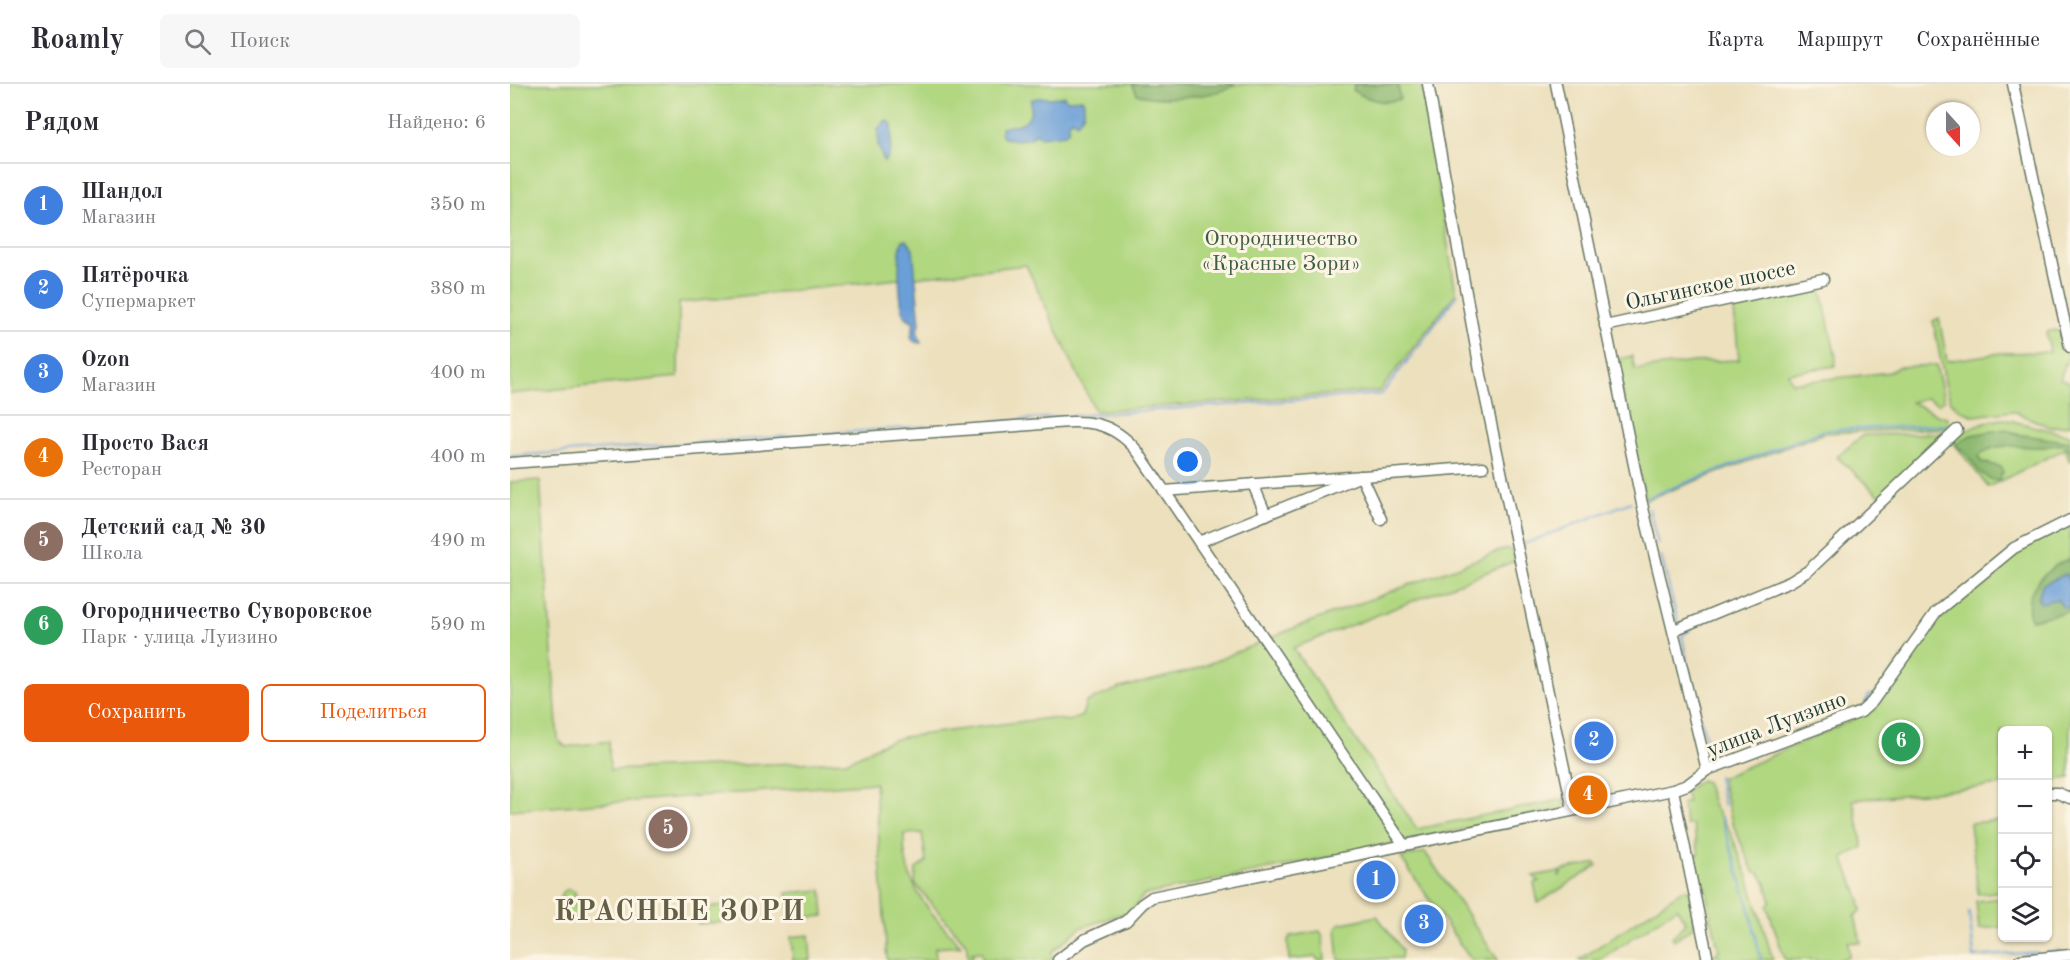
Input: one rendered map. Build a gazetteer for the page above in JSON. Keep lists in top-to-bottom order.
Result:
{
  "streets": {
    "street": ["Ольгинское шоссе", "улица Луизино"]
  },
  "districts": ["КРАСНЫЕ ЗОРИ"],
  "parks": ["Огородничество «Красные Зори»"],
  "north": "bottom",
  "page": {
    "header": "Roamly",
    "search": "Поиск",
    "nav": ["Карта", "Маршрут", "Сохранённые"],
    "heading": ["Рядом", "Найдено: 6"],
    "list": [
      {
        "mark": "1",
        "name": "Шандол",
        "note": "Магазин",
        "value": "350 m"
      },
      {
        "mark": "2",
        "name": "Пятёрочка",
        "note": "Супермаркет",
        "value": "380 m"
      },
      {
        "mark": "3",
        "name": "Ozon",
        "note": "Магазин",
        "value": "400 m"
      },
      {
        "mark": "4",
        "name": "Просто Вася",
        "note": "Ресторан",
        "value": "400 m"
      },
      {
        "mark": "5",
        "name": "Детский сад № 30",
        "note": "Школа",
        "value": "490 m"
      },
      {
        "mark": "6",
        "name": "Огородничество Суворовское",
        "note": "Парк · улица Луизино",
        "value": "590 m"
      }
    ],
    "buttons": ["Сохранить", "Поделиться"],
    "pins": [
      "2",
      "6",
      "4",
      "5",
      "1",
      "3"
    ],
    "map_buttons": ["+", "−"]
  }
}
